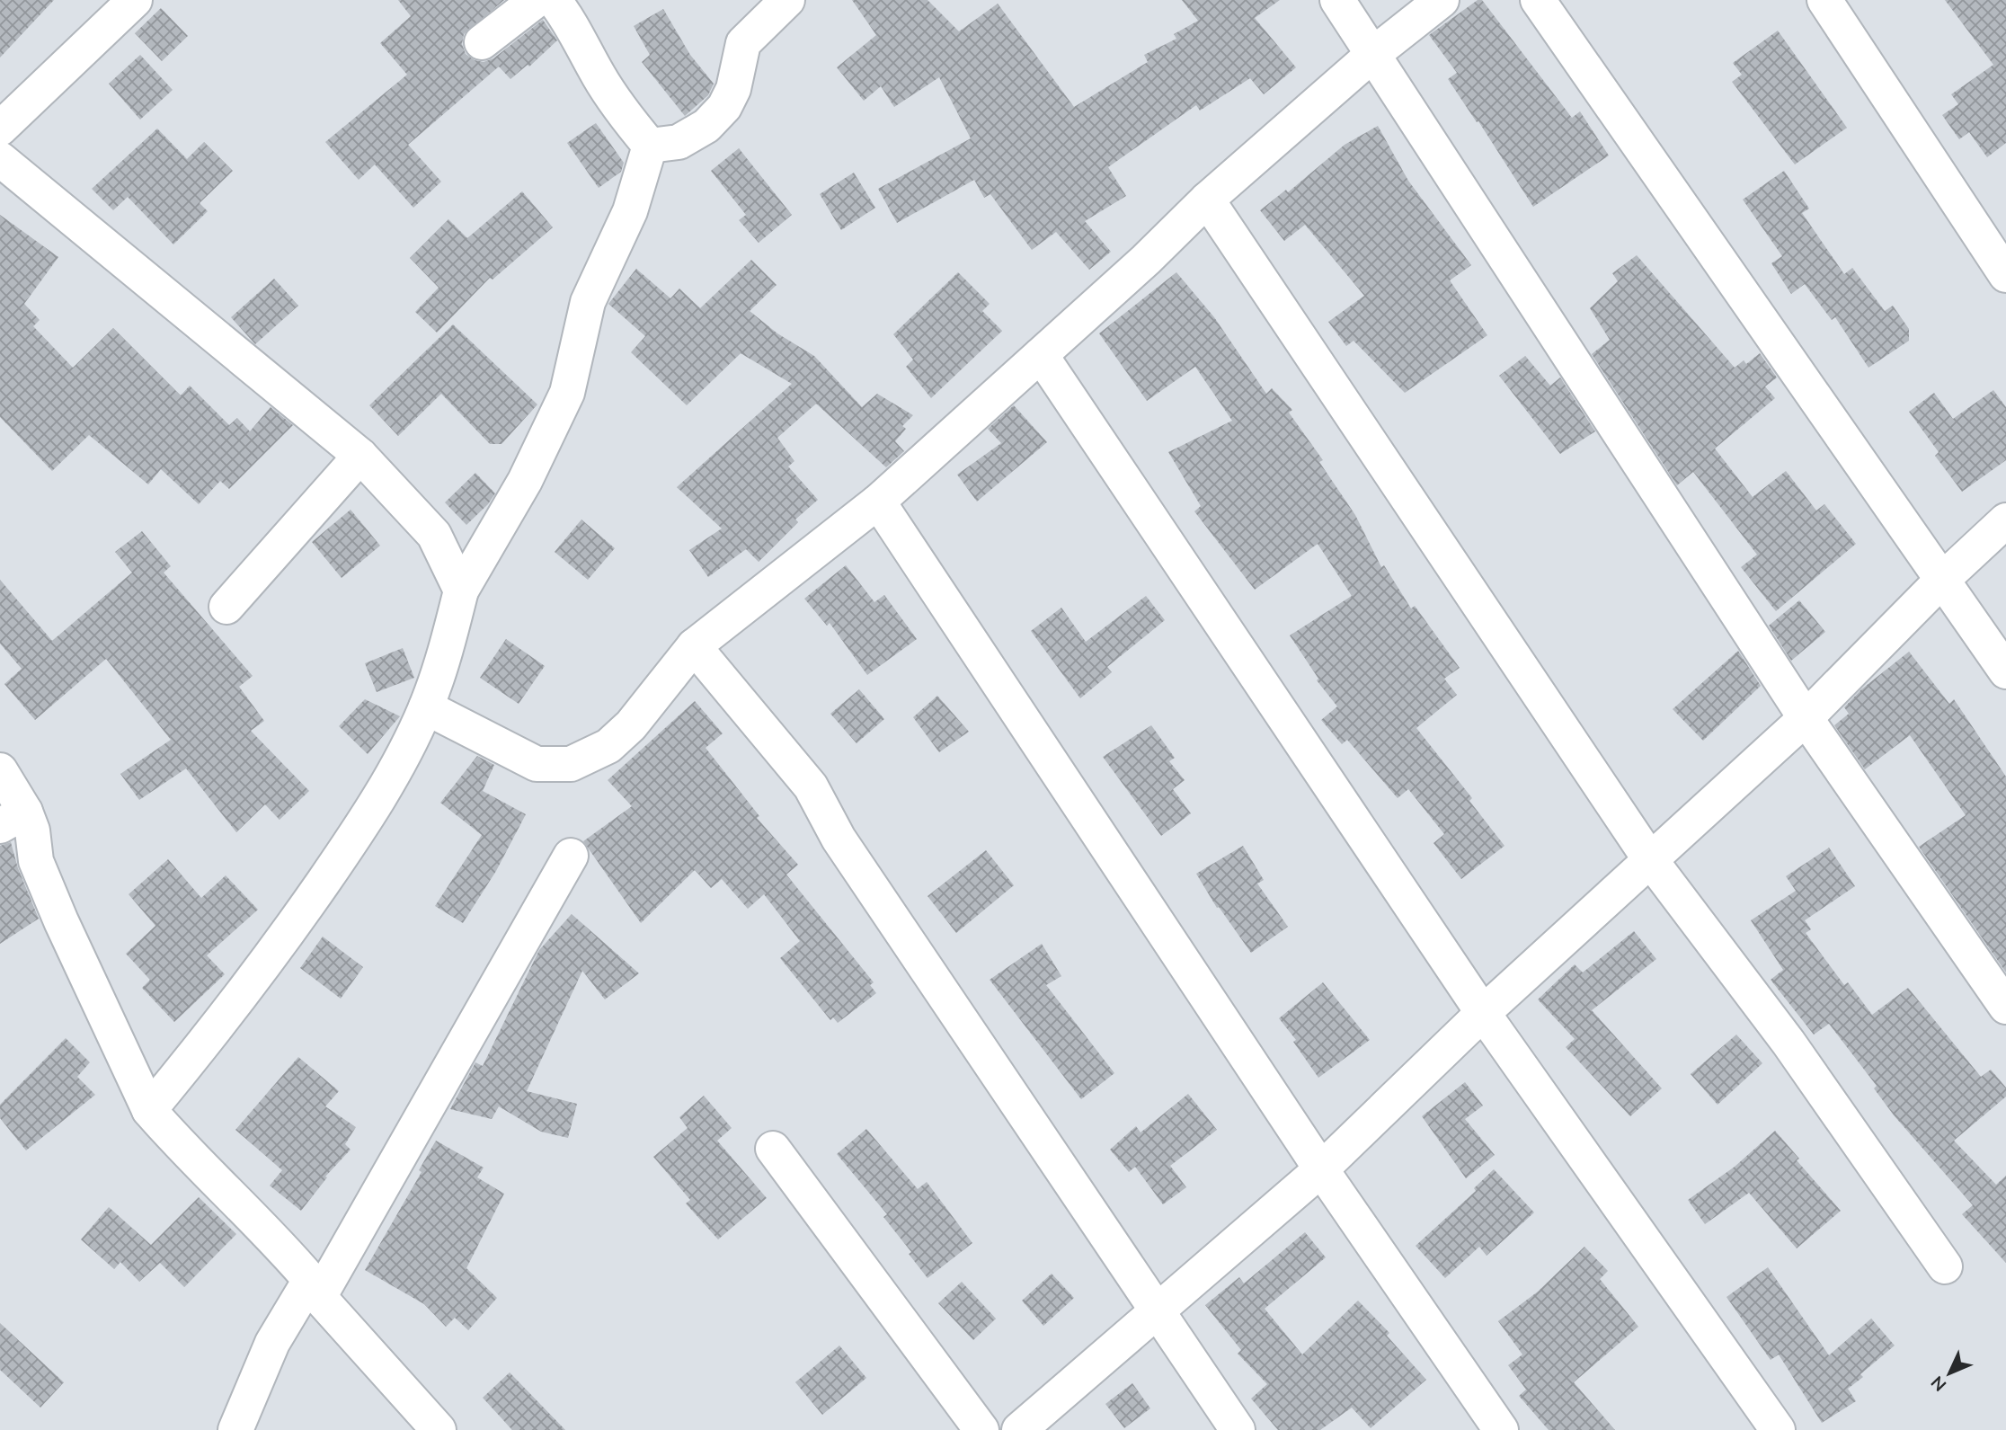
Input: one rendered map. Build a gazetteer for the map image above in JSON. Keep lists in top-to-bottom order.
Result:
{
  "north": "bottom left"
}
